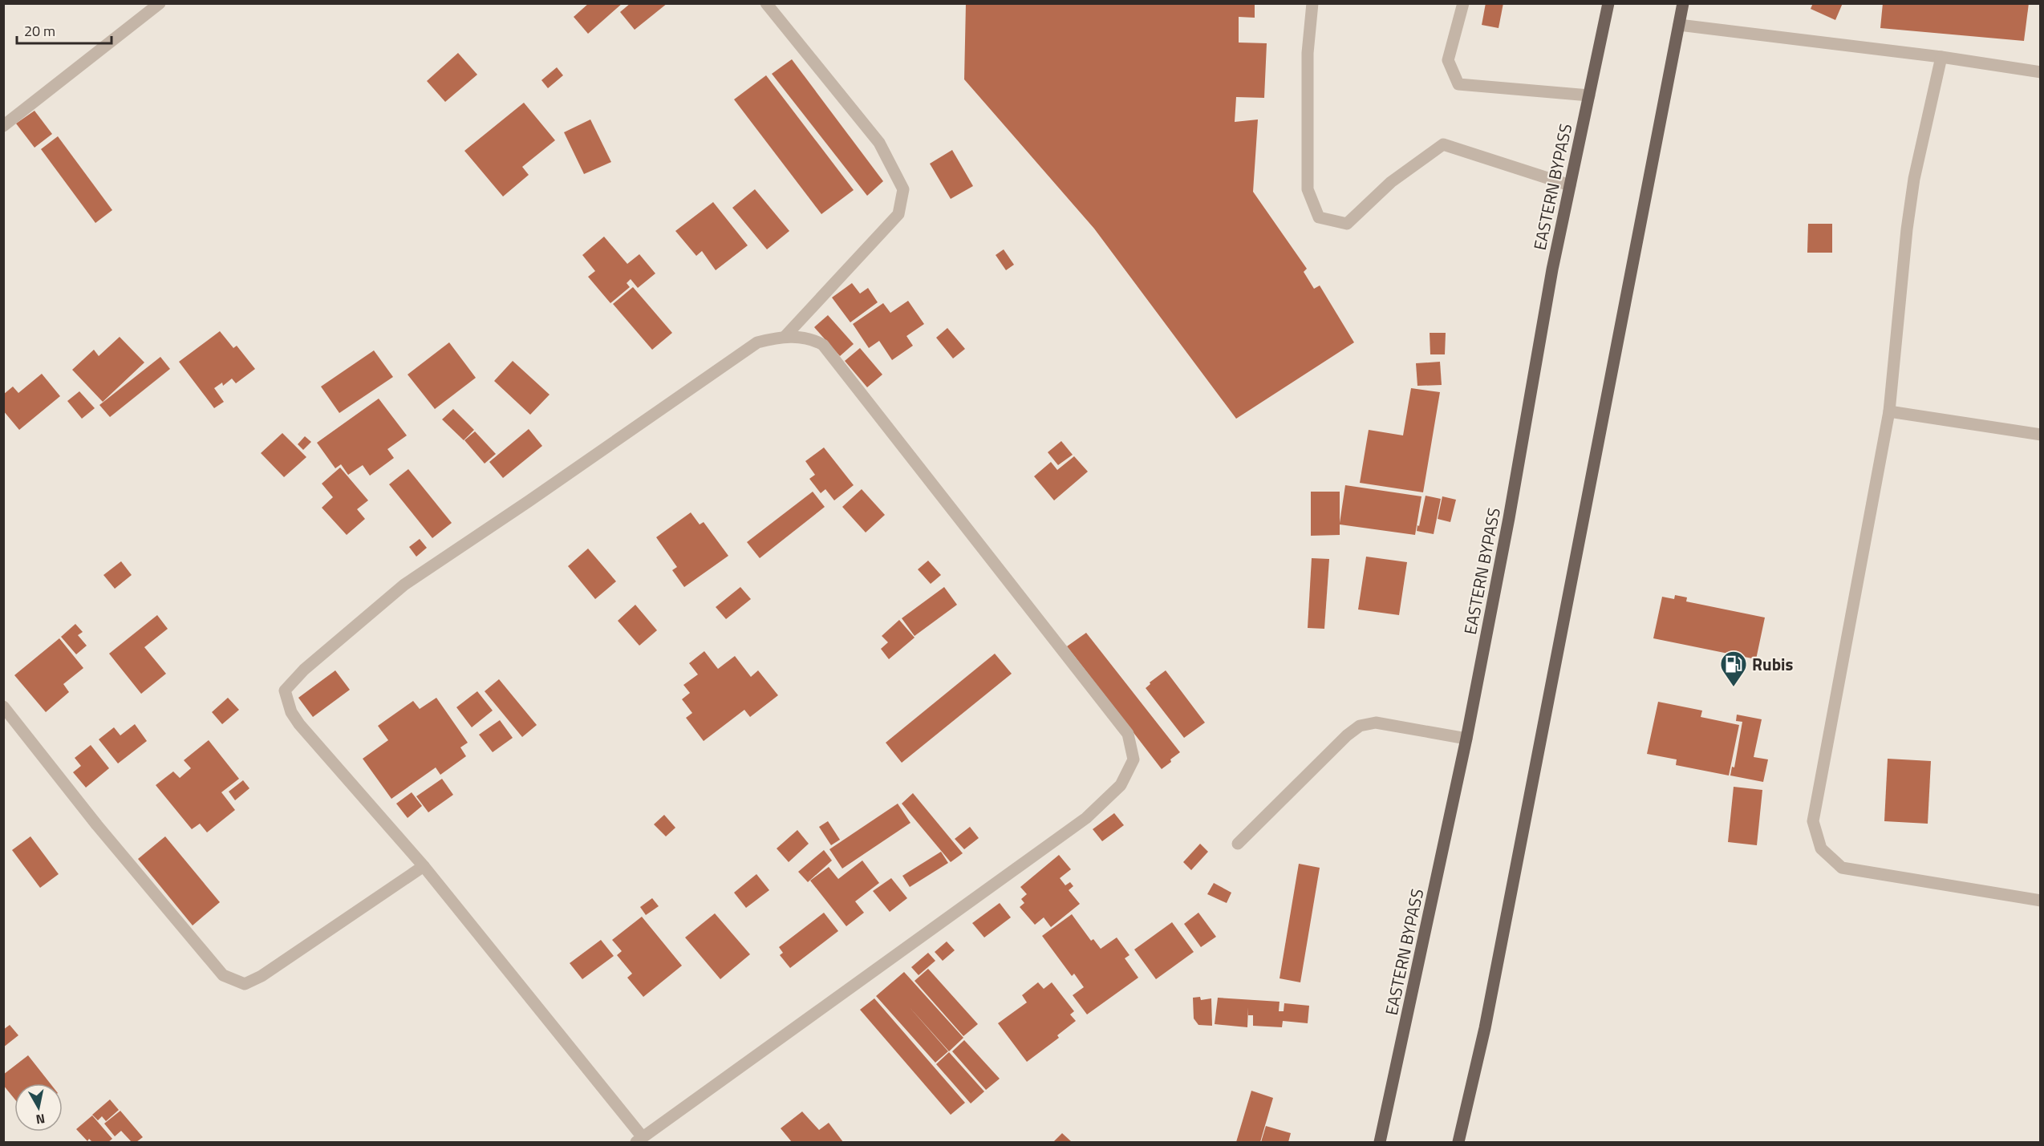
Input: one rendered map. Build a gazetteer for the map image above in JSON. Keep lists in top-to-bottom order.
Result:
{
  "streets": {
    "main road": ["EASTERN BYPASS"]
  },
  "places": {
    "fuel station": ["Rubis"]
  },
  "scale_bar": "20 m",
  "north": "bottom"
}
